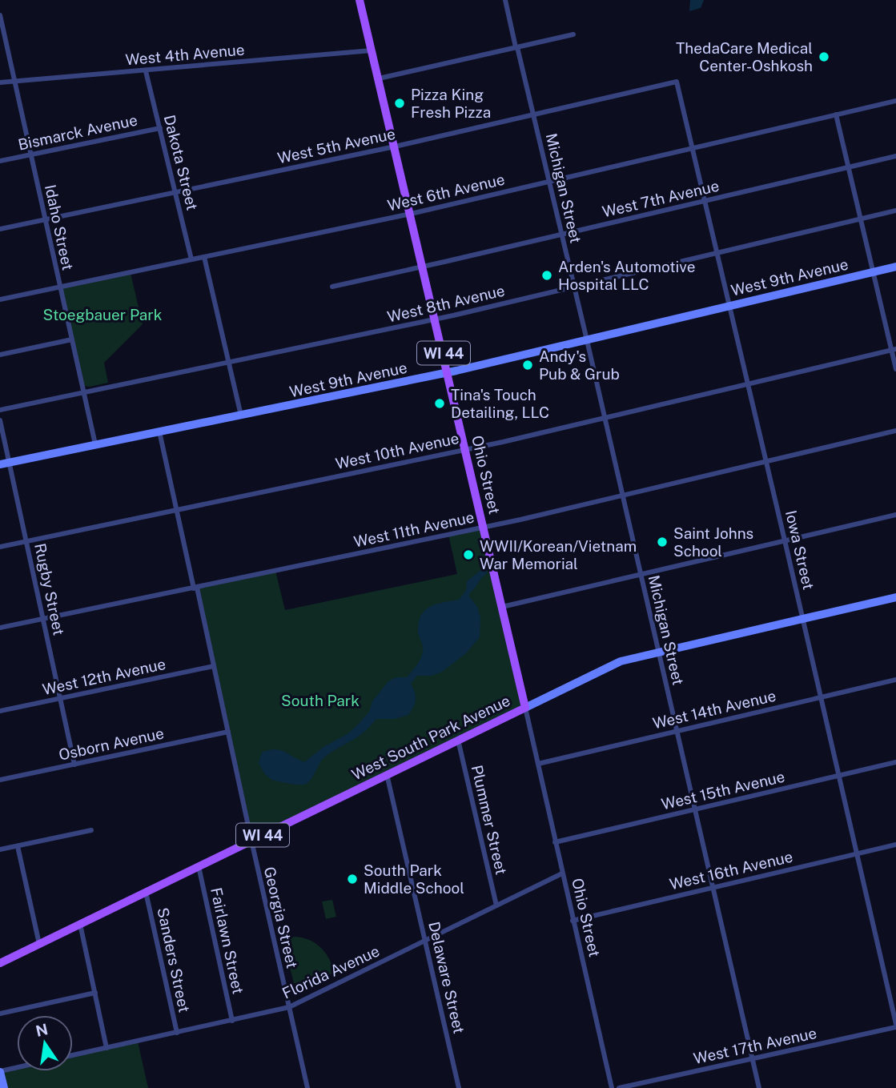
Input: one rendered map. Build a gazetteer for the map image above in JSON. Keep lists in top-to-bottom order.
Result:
{
  "streets": {
    "main road": [
      "West 9th Avenue",
      "WI 44",
      "Ohio Street",
      "West South Park Avenue"
    ],
    "street": [
      "West 4th Avenue",
      "Bismarck Avenue",
      "West 5th Avenue",
      "Dakota Street",
      "Michigan Street",
      "West 6th Avenue",
      "West 7th Avenue",
      "Idaho Street",
      "West 8th Avenue",
      "West 10th Avenue",
      "West 11th Avenue",
      "Iowa Street",
      "Rugby Street",
      "West 12th Avenue",
      "West 14th Avenue",
      "Osborn Avenue",
      "West 15th Avenue",
      "Plummer Street",
      "West 16th Avenue",
      "Georgia Street",
      "Fairlawn Street",
      "Sanders Street",
      "Florida Avenue",
      "Delaware Street",
      "West 17th Avenue"
    ]
  },
  "crossings": [
    ["West 4th Avenue", "Dakota Street"],
    ["West 4th Avenue", "Idaho Street"],
    ["West 4th Avenue", "Ohio Street"],
    ["Bismarck Avenue", "Dakota Street"],
    ["Bismarck Avenue", "Idaho Street"],
    ["West 5th Avenue", "Dakota Street"],
    ["West 5th Avenue", "Michigan Street"],
    ["West 5th Avenue", "Idaho Street"],
    ["West 5th Avenue", "Ohio Street"],
    ["West 5th Avenue", "Iowa Street"],
    ["Dakota Street", "West 6th Avenue"],
    ["Michigan Street", "West 6th Avenue"],
    ["Michigan Street", "West 7th Avenue"],
    ["Michigan Street", "West 9th Avenue"],
    ["Michigan Street", "West 8th Avenue"],
    ["Michigan Street", "West 10th Avenue"],
    ["Michigan Street", "West 11th Avenue"],
    ["Michigan Street", "West 14th Avenue"],
    ["Michigan Street", "West South Park Avenue"],
    ["Michigan Street", "West 15th Avenue"],
    ["Michigan Street", "West 16th Avenue"],
    ["Michigan Street", "West 17th Avenue"],
    ["West 6th Avenue", "Idaho Street"],
    ["West 6th Avenue", "Ohio Street"],
    ["West 6th Avenue", "Iowa Street"],
    ["West 7th Avenue", "Ohio Street"],
    ["West 7th Avenue", "Iowa Street"],
    ["Idaho Street", "West 9th Avenue"],
    ["Idaho Street", "West 8th Avenue"],
    ["West 9th Avenue", "Ohio Street"],
    ["West 9th Avenue", "Iowa Street"],
    ["West 9th Avenue", "Rugby Street"],
    ["West 9th Avenue", "Georgia Street"],
    ["West 8th Avenue", "Ohio Street"],
    ["West 8th Avenue", "Iowa Street"],
    ["West 10th Avenue", "Ohio Street"],
    ["West 10th Avenue", "Iowa Street"],
    ["West 10th Avenue", "Rugby Street"],
    ["West 10th Avenue", "Georgia Street"],
    ["Ohio Street", "West 11th Avenue"],
    ["Ohio Street", "West 14th Avenue"],
    ["Ohio Street", "West South Park Avenue"],
    ["Ohio Street", "West 15th Avenue"],
    ["Ohio Street", "West 16th Avenue"],
    ["Ohio Street", "Florida Avenue"],
    ["West 11th Avenue", "Iowa Street"],
    ["West 11th Avenue", "Rugby Street"],
    ["West 11th Avenue", "Georgia Street"],
    ["Iowa Street", "West 14th Avenue"],
    ["Iowa Street", "West South Park Avenue"],
    ["Iowa Street", "West 15th Avenue"],
    ["Iowa Street", "West 16th Avenue"],
    ["Iowa Street", "West 17th Avenue"],
    ["Rugby Street", "West 12th Avenue"],
    ["Rugby Street", "Osborn Avenue"],
    ["West 12th Avenue", "Georgia Street"],
    ["West South Park Avenue", "Plummer Street"],
    ["West South Park Avenue", "Georgia Street"],
    ["West South Park Avenue", "Fairlawn Street"],
    ["West South Park Avenue", "Sanders Street"],
    ["West South Park Avenue", "Delaware Street"],
    ["Osborn Avenue", "Georgia Street"],
    ["Plummer Street", "Florida Avenue"],
    ["Georgia Street", "Florida Avenue"],
    ["Fairlawn Street", "Florida Avenue"],
    ["Sanders Street", "Florida Avenue"],
    ["Florida Avenue", "Delaware Street"]
  ],
  "parks": ["Stoegbauer Park", "South Park"],
  "places": [
    "ThedaCare Medical Center-Oshkosh",
    "Pizza King Fresh Pizza",
    "Arden's Automotive Hospital LLC",
    "Andy's Pub & Grub",
    "Tina's Touch Detailing, LLC",
    "Saint Johns School",
    "WWII/Korean/Vietnam War Memorial",
    "South Park Middle School"
  ],
  "north": "top"
}
